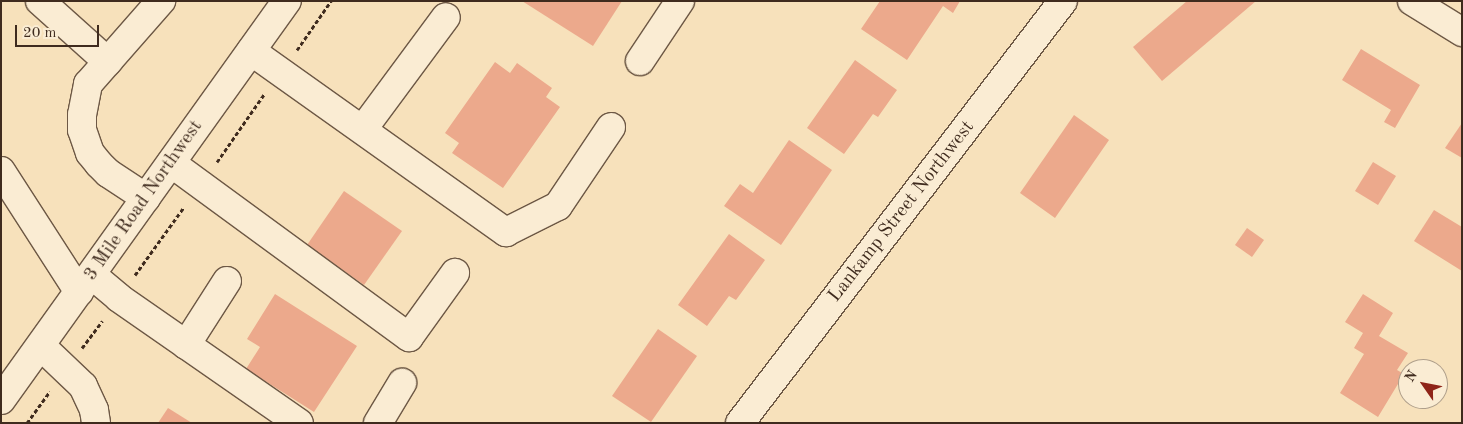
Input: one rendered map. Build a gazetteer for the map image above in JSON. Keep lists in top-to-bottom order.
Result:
{
  "streets": {
    "street": ["3 Mile Road Northwest", "Lankamp Street Northwest"]
  },
  "scale_bar": "20 m",
  "north": "top left"
}
